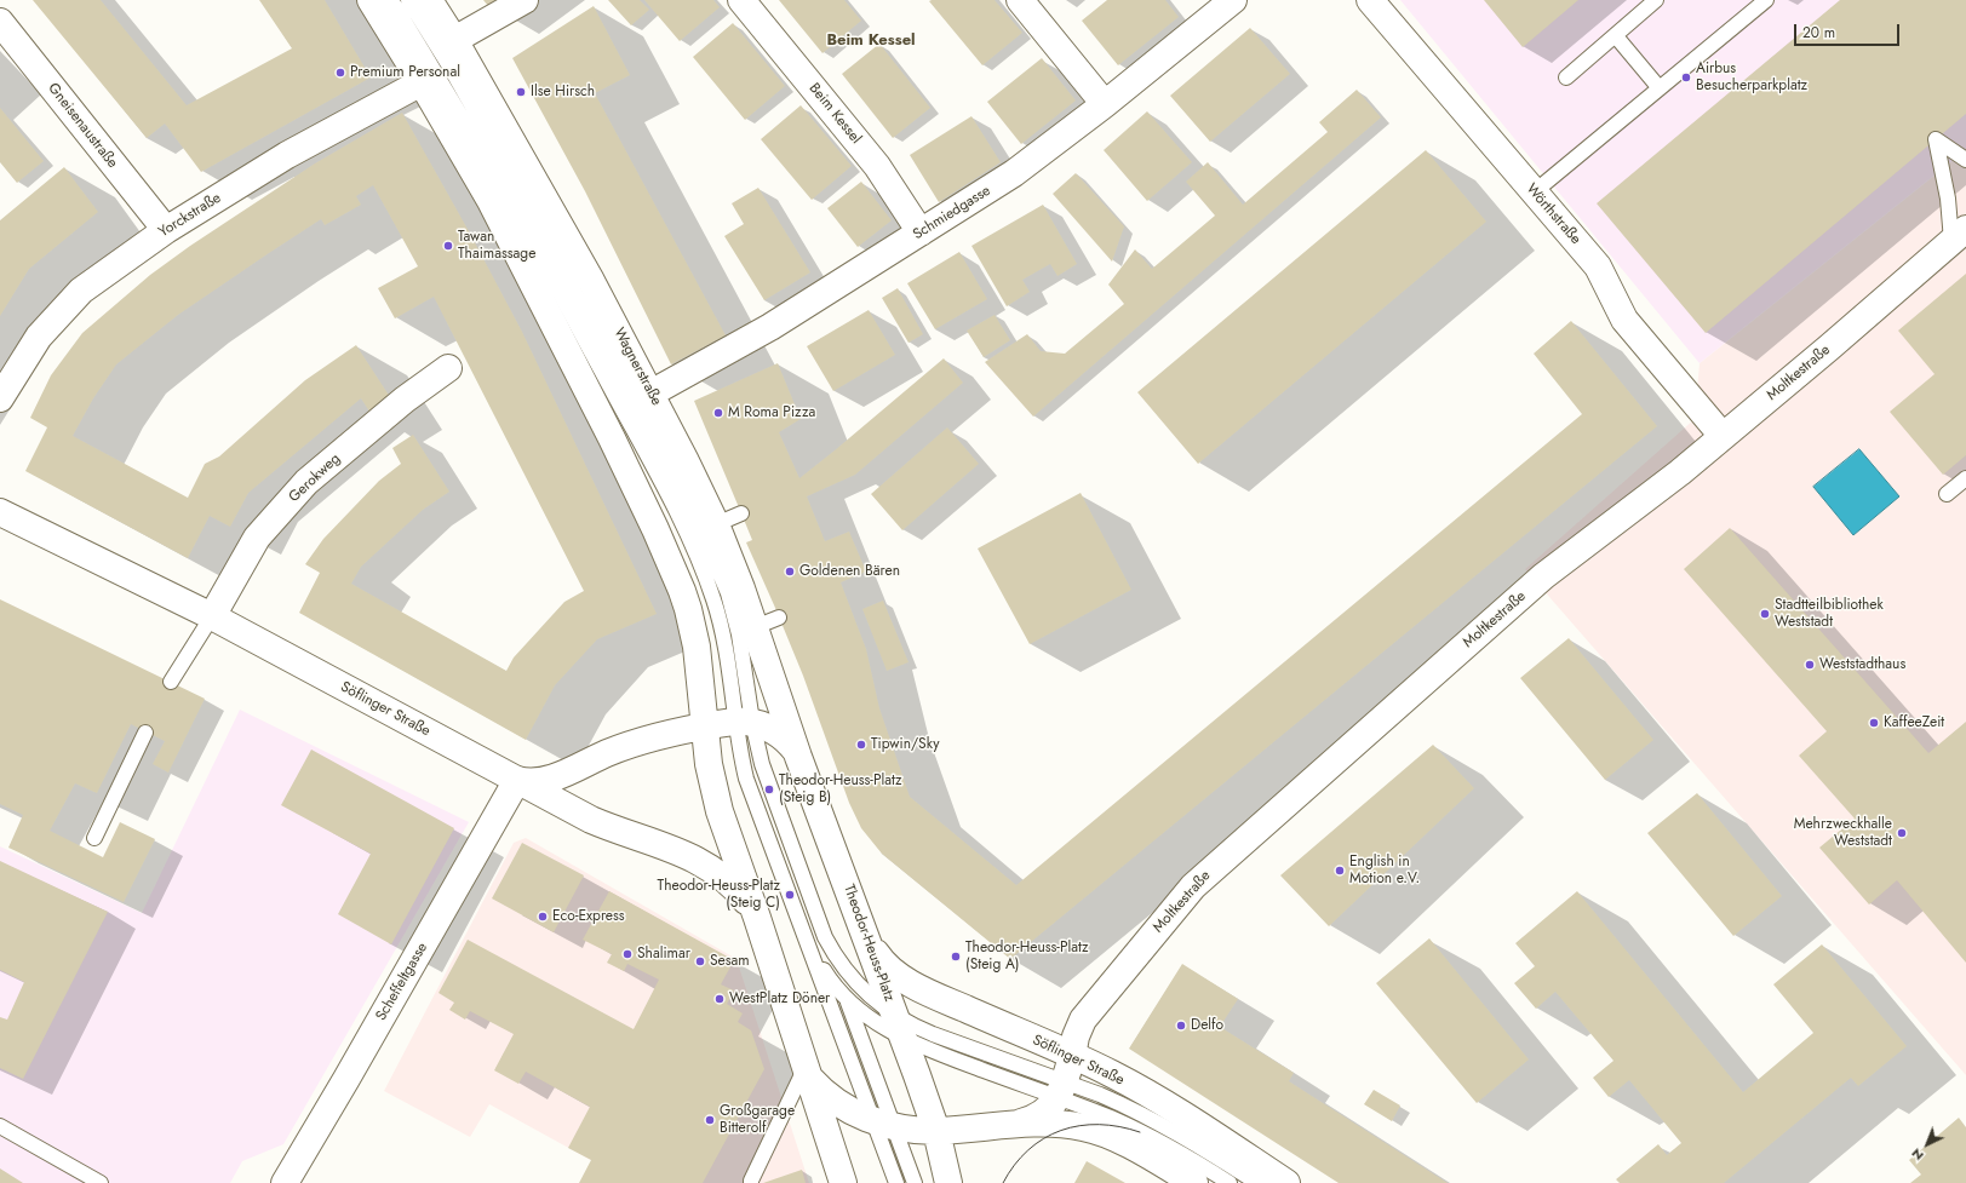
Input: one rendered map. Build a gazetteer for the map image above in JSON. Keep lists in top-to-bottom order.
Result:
{
  "streets": {
    "street": [
      "Beim Kessel",
      "Gneisenaustraße",
      "Schmiedgasse",
      "Wörthstraße",
      "Yorckstraße",
      "Wagnerstraße",
      "Moltkestraße",
      "Gerokweg",
      "Söflinger Straße",
      "Theodor-Heuss-Platz",
      "Scheffeltgasse"
    ]
  },
  "crossings": [
    ["Beim Kessel", "Schmiedgasse"],
    ["Gneisenaustraße", "Yorckstraße"],
    ["Schmiedgasse", "Wagnerstraße"],
    ["Wörthstraße", "Moltkestraße"],
    ["Wagnerstraße", "Theodor-Heuss-Platz"],
    ["Moltkestraße", "Söflinger Straße"],
    ["Gerokweg", "Söflinger Straße"],
    ["Söflinger Straße", "Theodor-Heuss-Platz"],
    ["Söflinger Straße", "Scheffeltgasse"]
  ],
  "districts": ["Beim Kessel"],
  "places": [
    "Premium Personal",
    "Airbus Besucherparkplatz",
    "Ilse Hirsch",
    "Tawan Thaimassage",
    "M Roma Pizza",
    "Goldenen Bären",
    "Stadtteilbibliothek Weststadt",
    "Weststadthaus",
    "KaffeeZeit",
    "Tipwin/Sky",
    "Theodor-Heuss-Platz (Steig B)",
    "Mehrzweckhalle Weststadt",
    "English in Motion e.V.",
    "Theodor-Heuss-Platz (Steig C)",
    "Eco-Express",
    "Shalimar",
    "Theodor-Heuss-Platz (Steig A)",
    "Sesam",
    "WestPlatz Döner",
    "Delfo",
    "Großgarage Bitterolf"
  ],
  "scale_bar": "20 m",
  "north": "bottom left"
}
